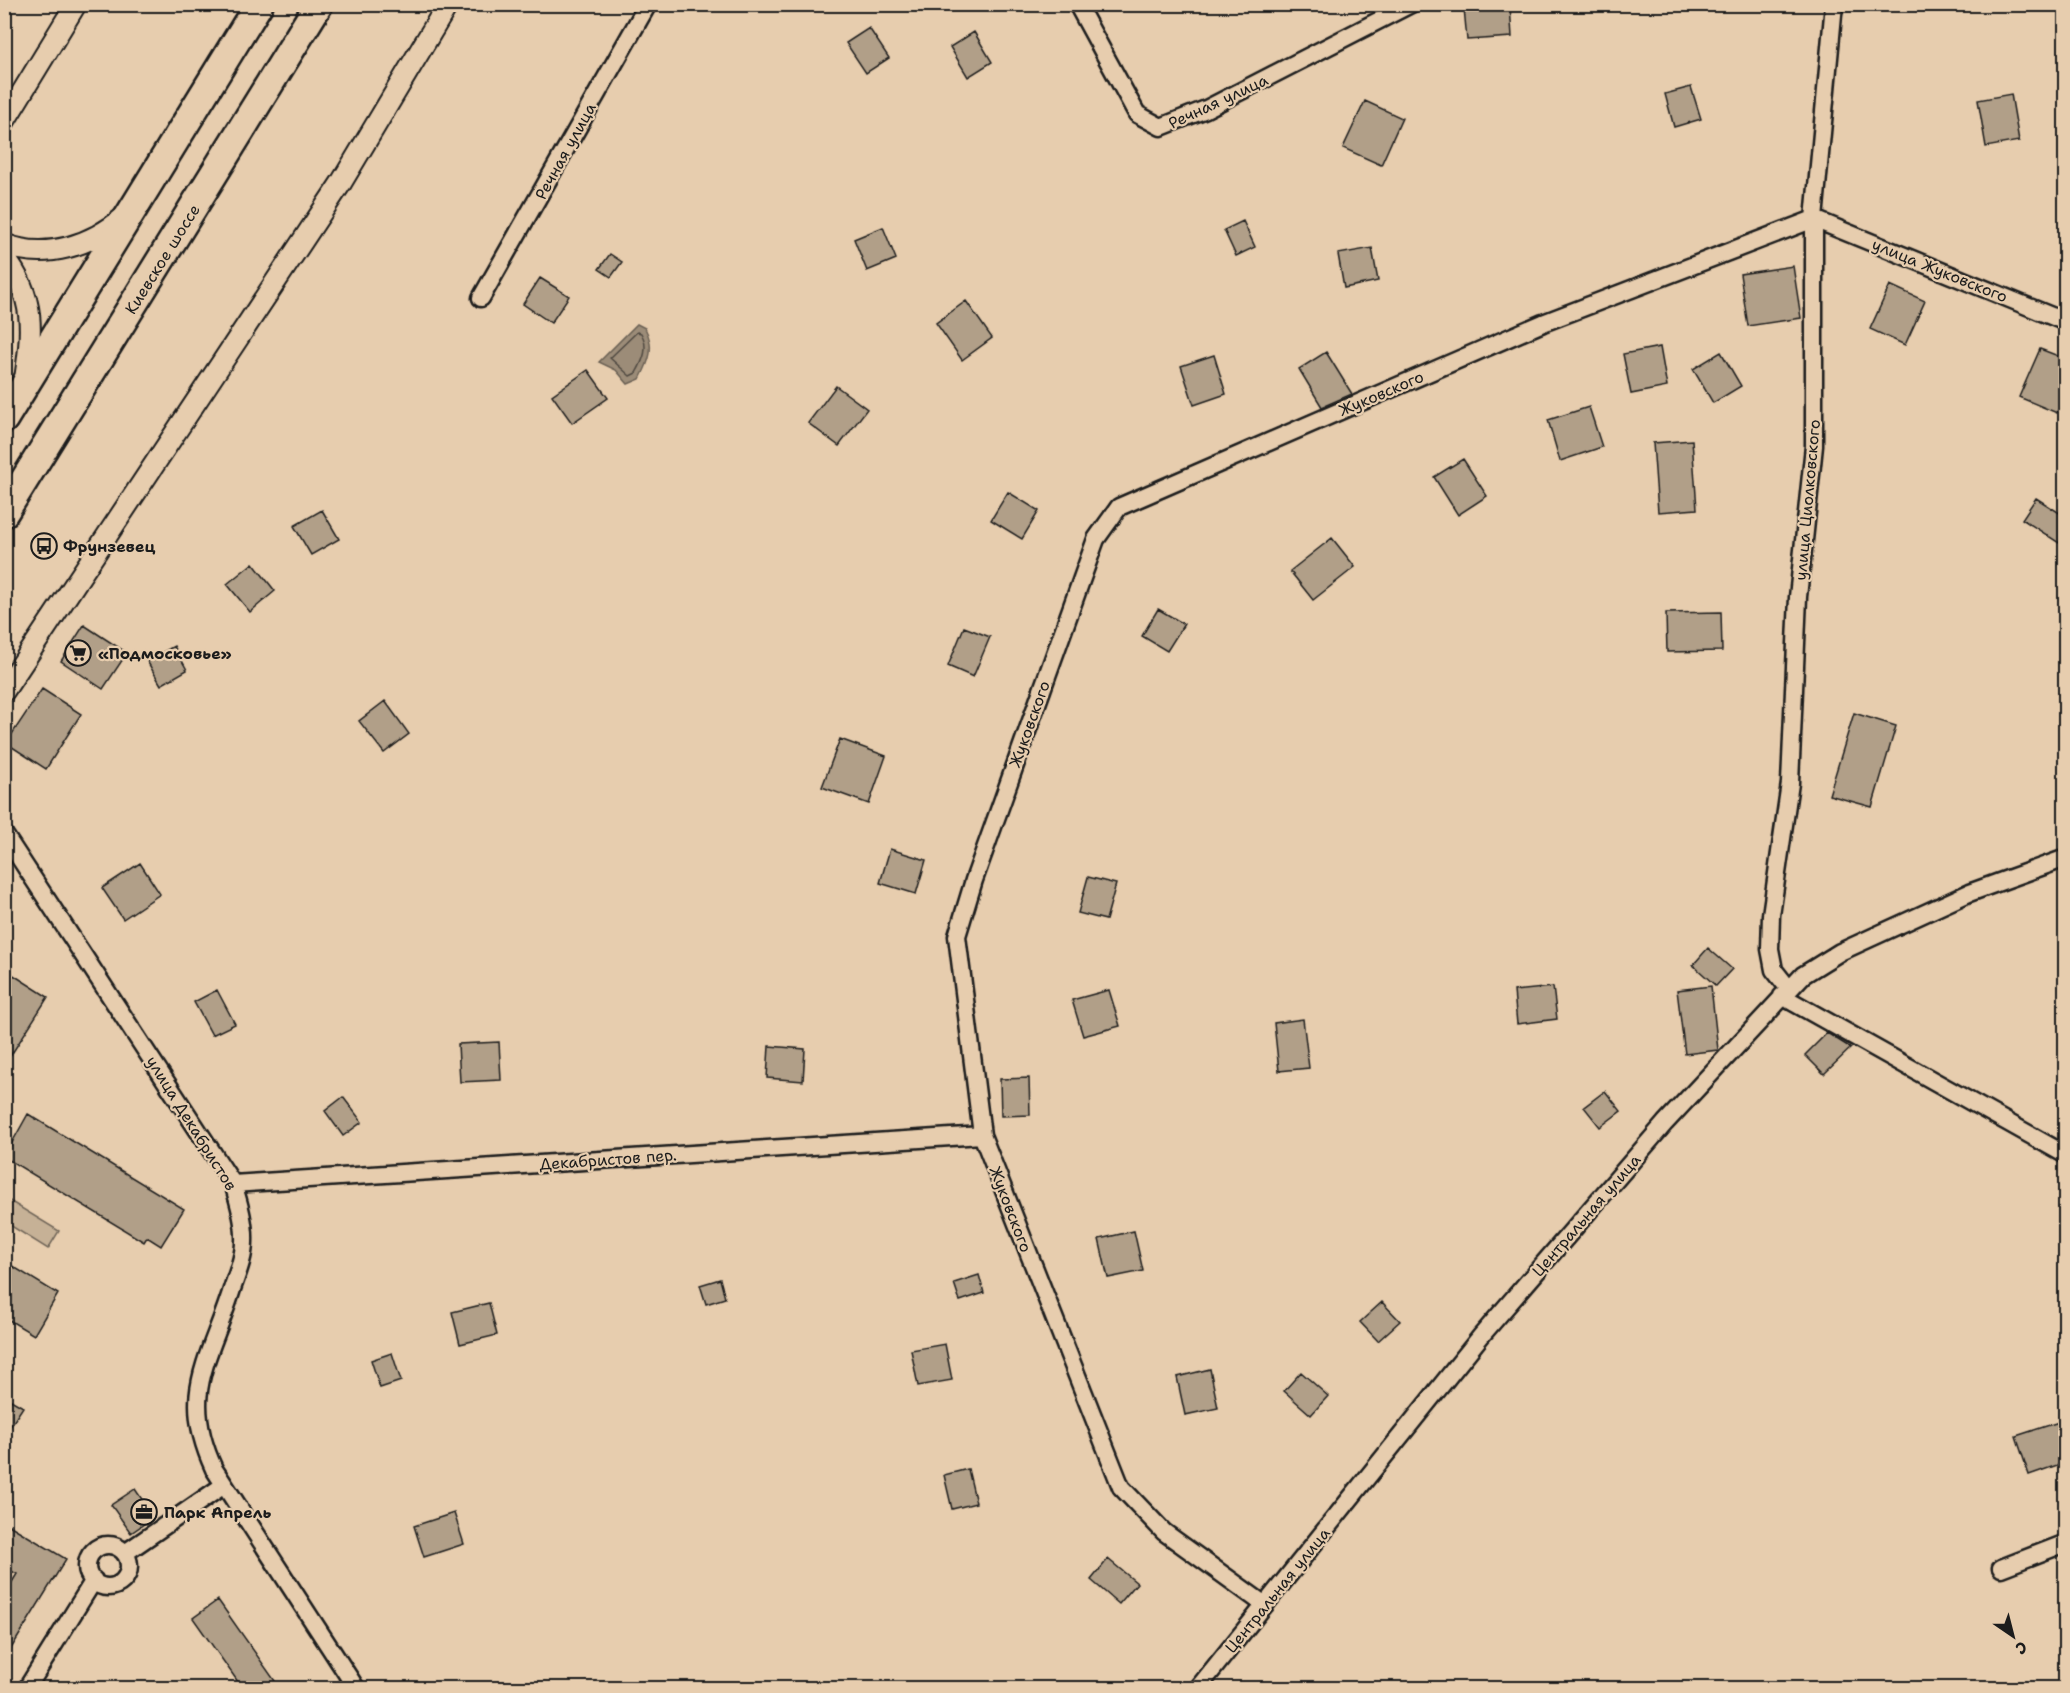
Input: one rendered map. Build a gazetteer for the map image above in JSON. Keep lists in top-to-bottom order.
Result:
{
  "streets": {
    "highway": ["Киевское шоссе"],
    "street": [
      "Речная улица",
      "улица Жуковского",
      "Жуковского",
      "улица Циолковского",
      "улица Декабристов",
      "Декабристов пер.",
      "Центральная улица"
    ]
  },
  "crossings": [
    ["улица Жуковского", "Жуковского"],
    ["улица Жуковского", "улица Циолковского"],
    ["Жуковского", "улица Циолковского"],
    ["Жуковского", "Декабристов пер."],
    ["Жуковского", "Центральная улица"],
    ["улица Циолковского", "Центральная улица"],
    ["улица Декабристов", "Декабристов пер."]
  ],
  "places": {
    "bus stop": ["Фрунзевец"],
    "supermarket": ["«Подмосковье»"],
    "office": ["Парк Апрель"]
  },
  "north": "bottom right"
}
